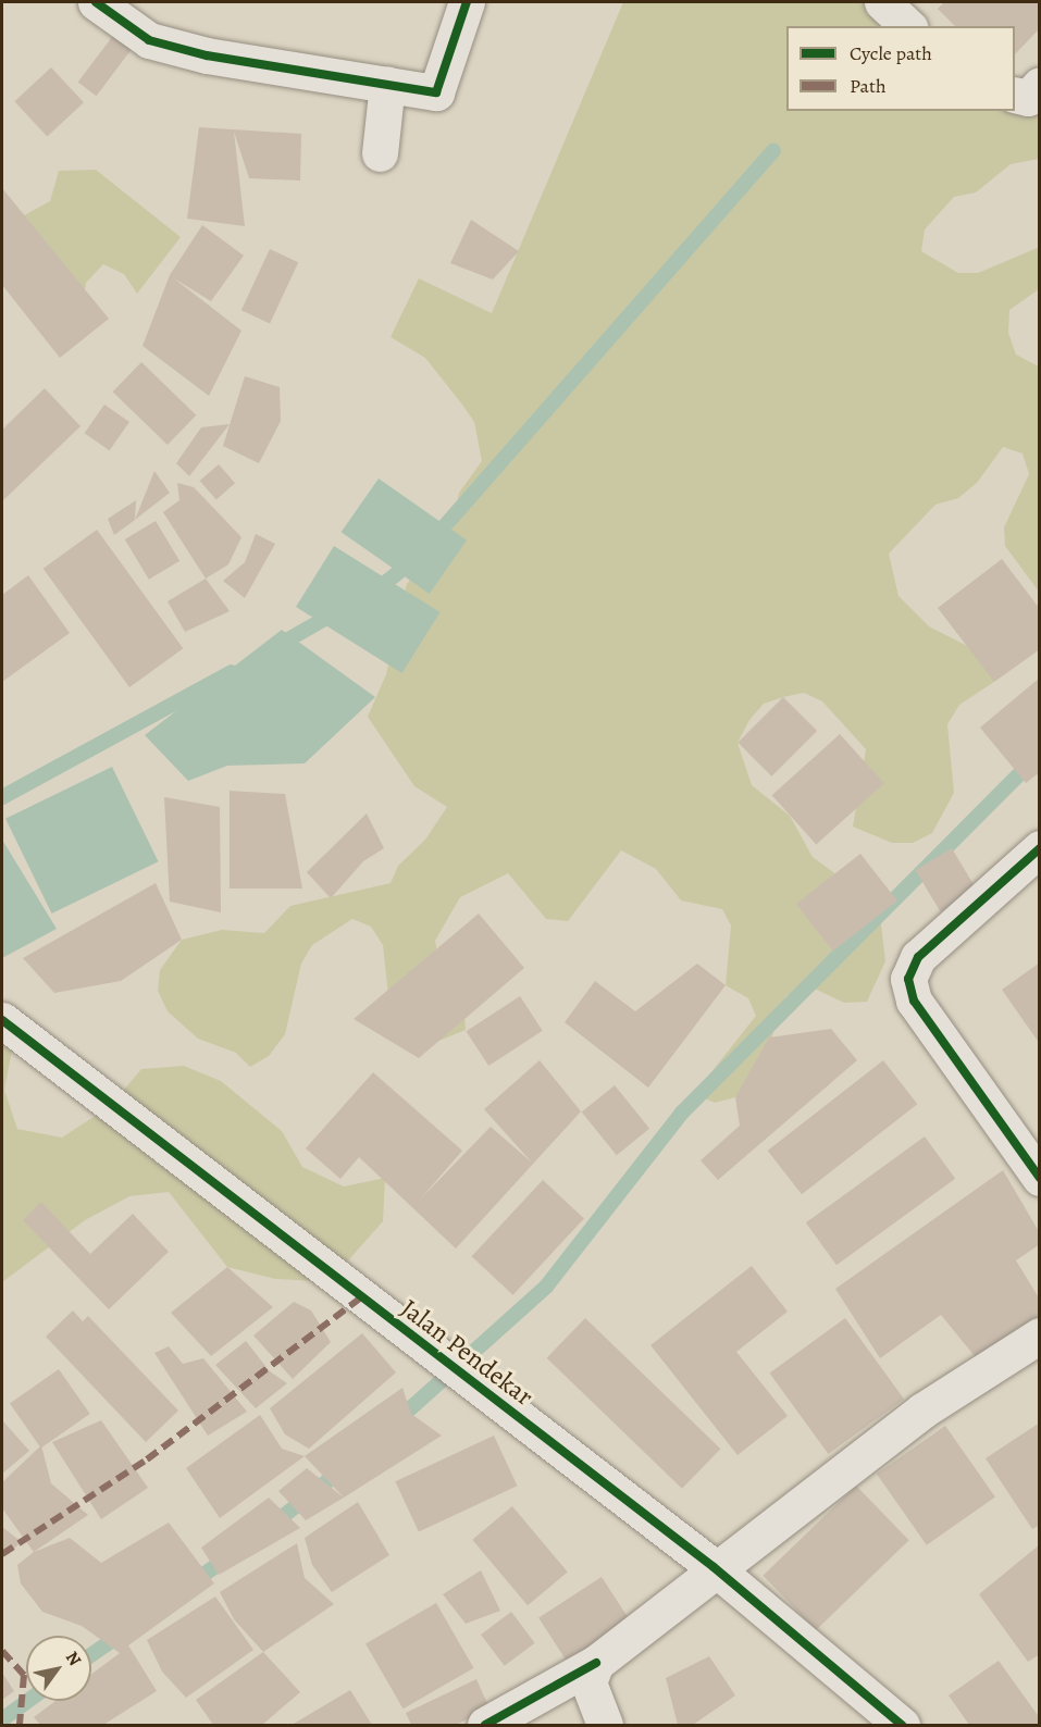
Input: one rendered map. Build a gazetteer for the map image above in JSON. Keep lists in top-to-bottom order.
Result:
{
  "streets": {
    "street": ["Jalan Pendekar"]
  },
  "legend": ["Cycle path", "Path"],
  "north": "top right"
}
